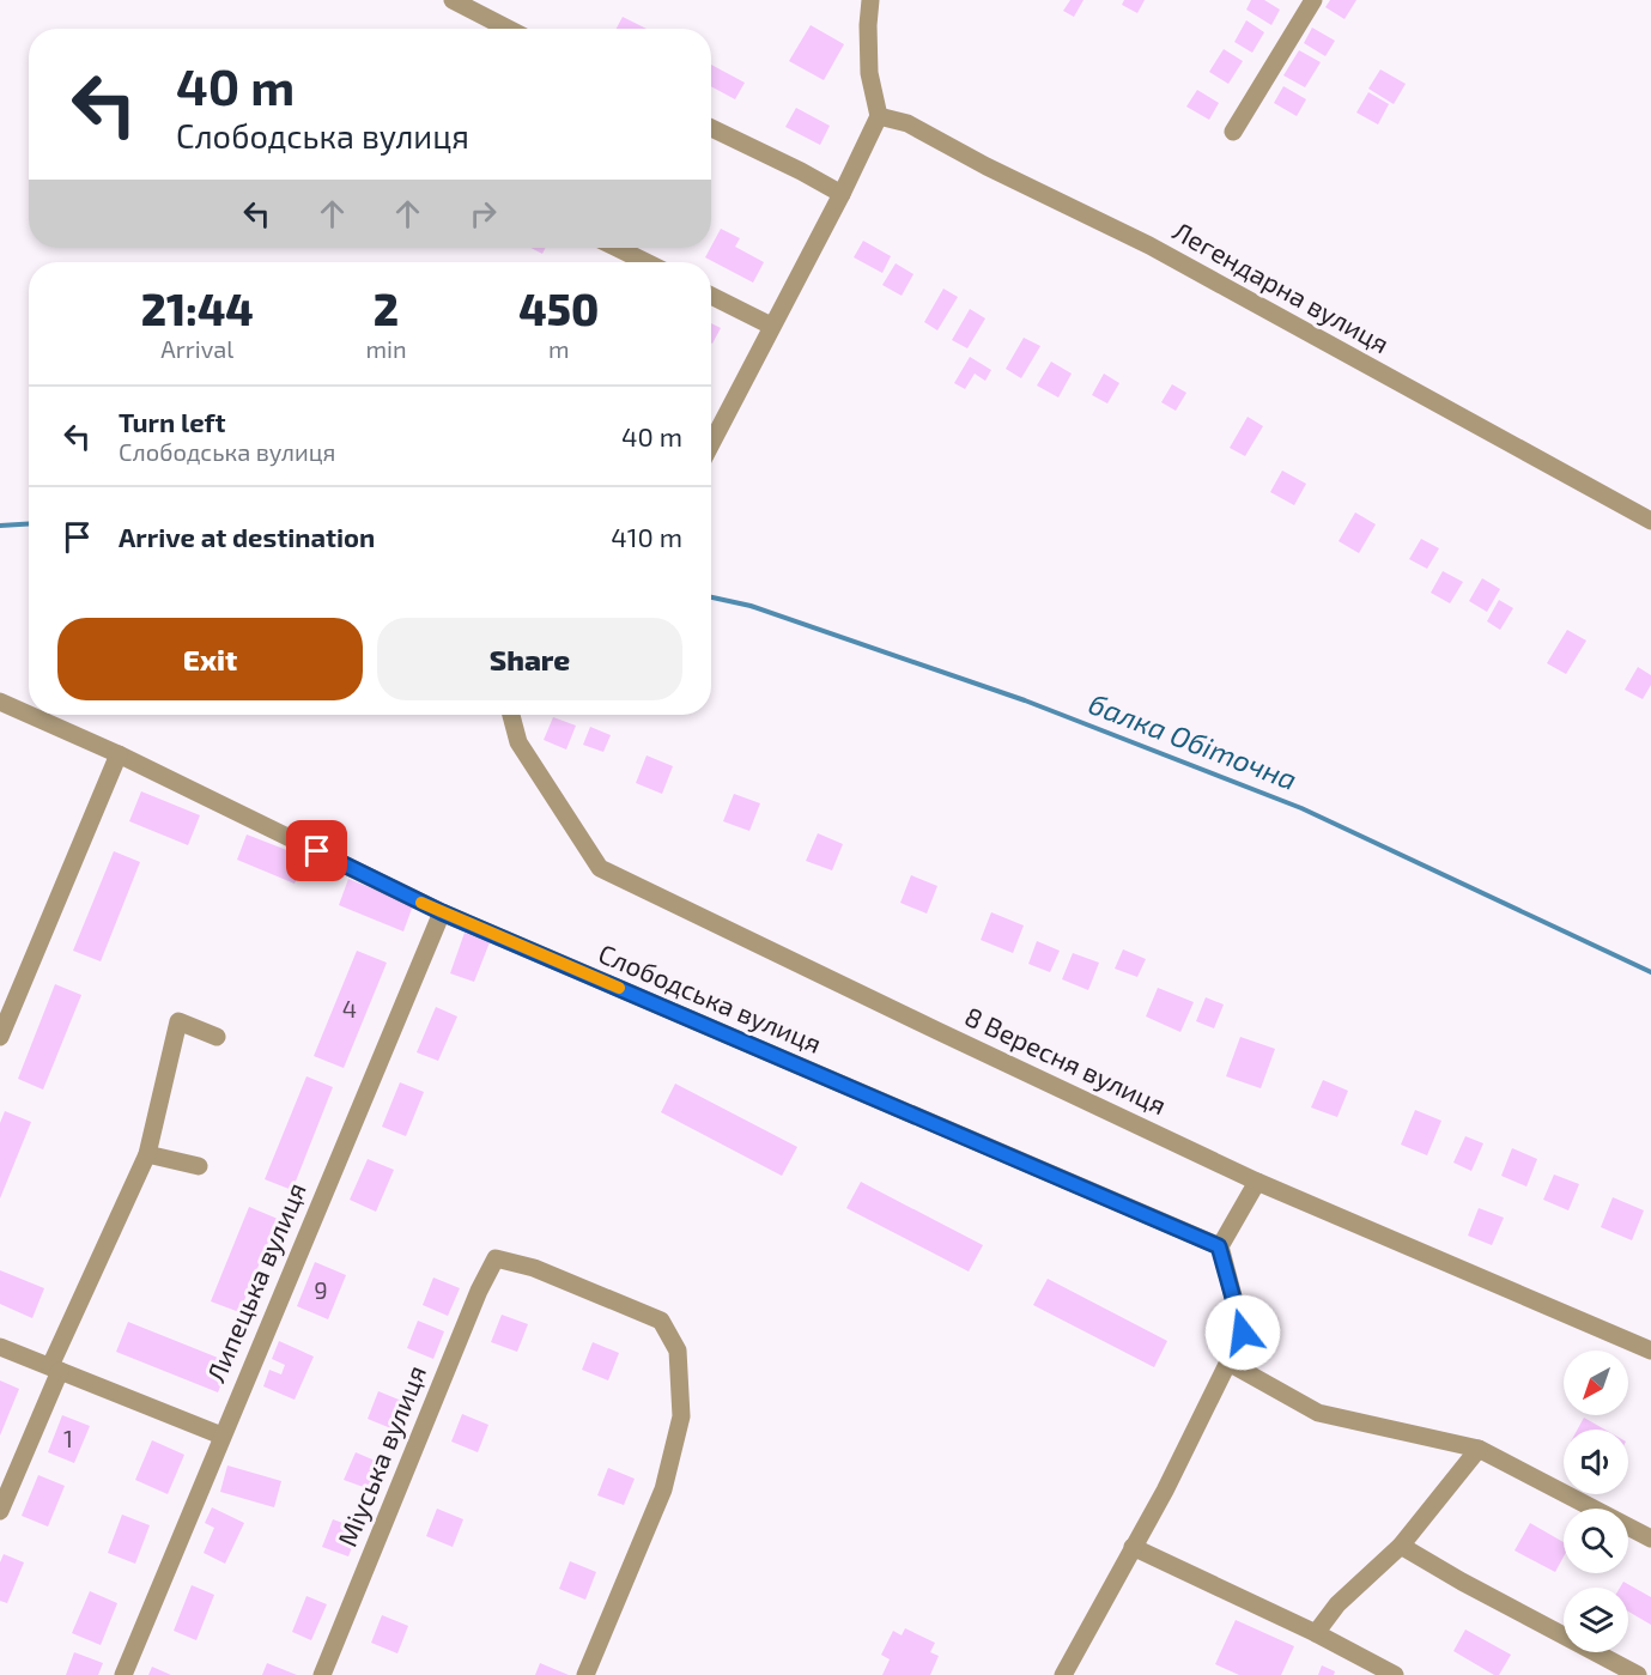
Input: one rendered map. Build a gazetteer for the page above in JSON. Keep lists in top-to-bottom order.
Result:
{
  "streets": {
    "street": [
      "Легендарна вулиця",
      "Слободська вулиця",
      "8 Вересня вулиця",
      "Липецька вулиця",
      "Міуська вулиця"
    ]
  },
  "crossings": [
    ["Слободська вулиця", "Липецька вулиця"]
  ],
  "water": ["балка Обіточна"],
  "house_numbers": ["4", "9", "1"],
  "north": "bottom left",
  "page": {
    "turn": ["40 m", "Слободська вулиця"],
    "eta": [
      "21:44",
      "Arrival",
      "2",
      "min",
      "450",
      "m"
    ],
    "list": [
      {
        "name": "Turn left",
        "note": "Слободська вулиця",
        "value": "40 m"
      },
      {
        "name": "Arrive at destination",
        "value": "410 m"
      }
    ],
    "buttons": ["Exit", "Share"]
  }
}
